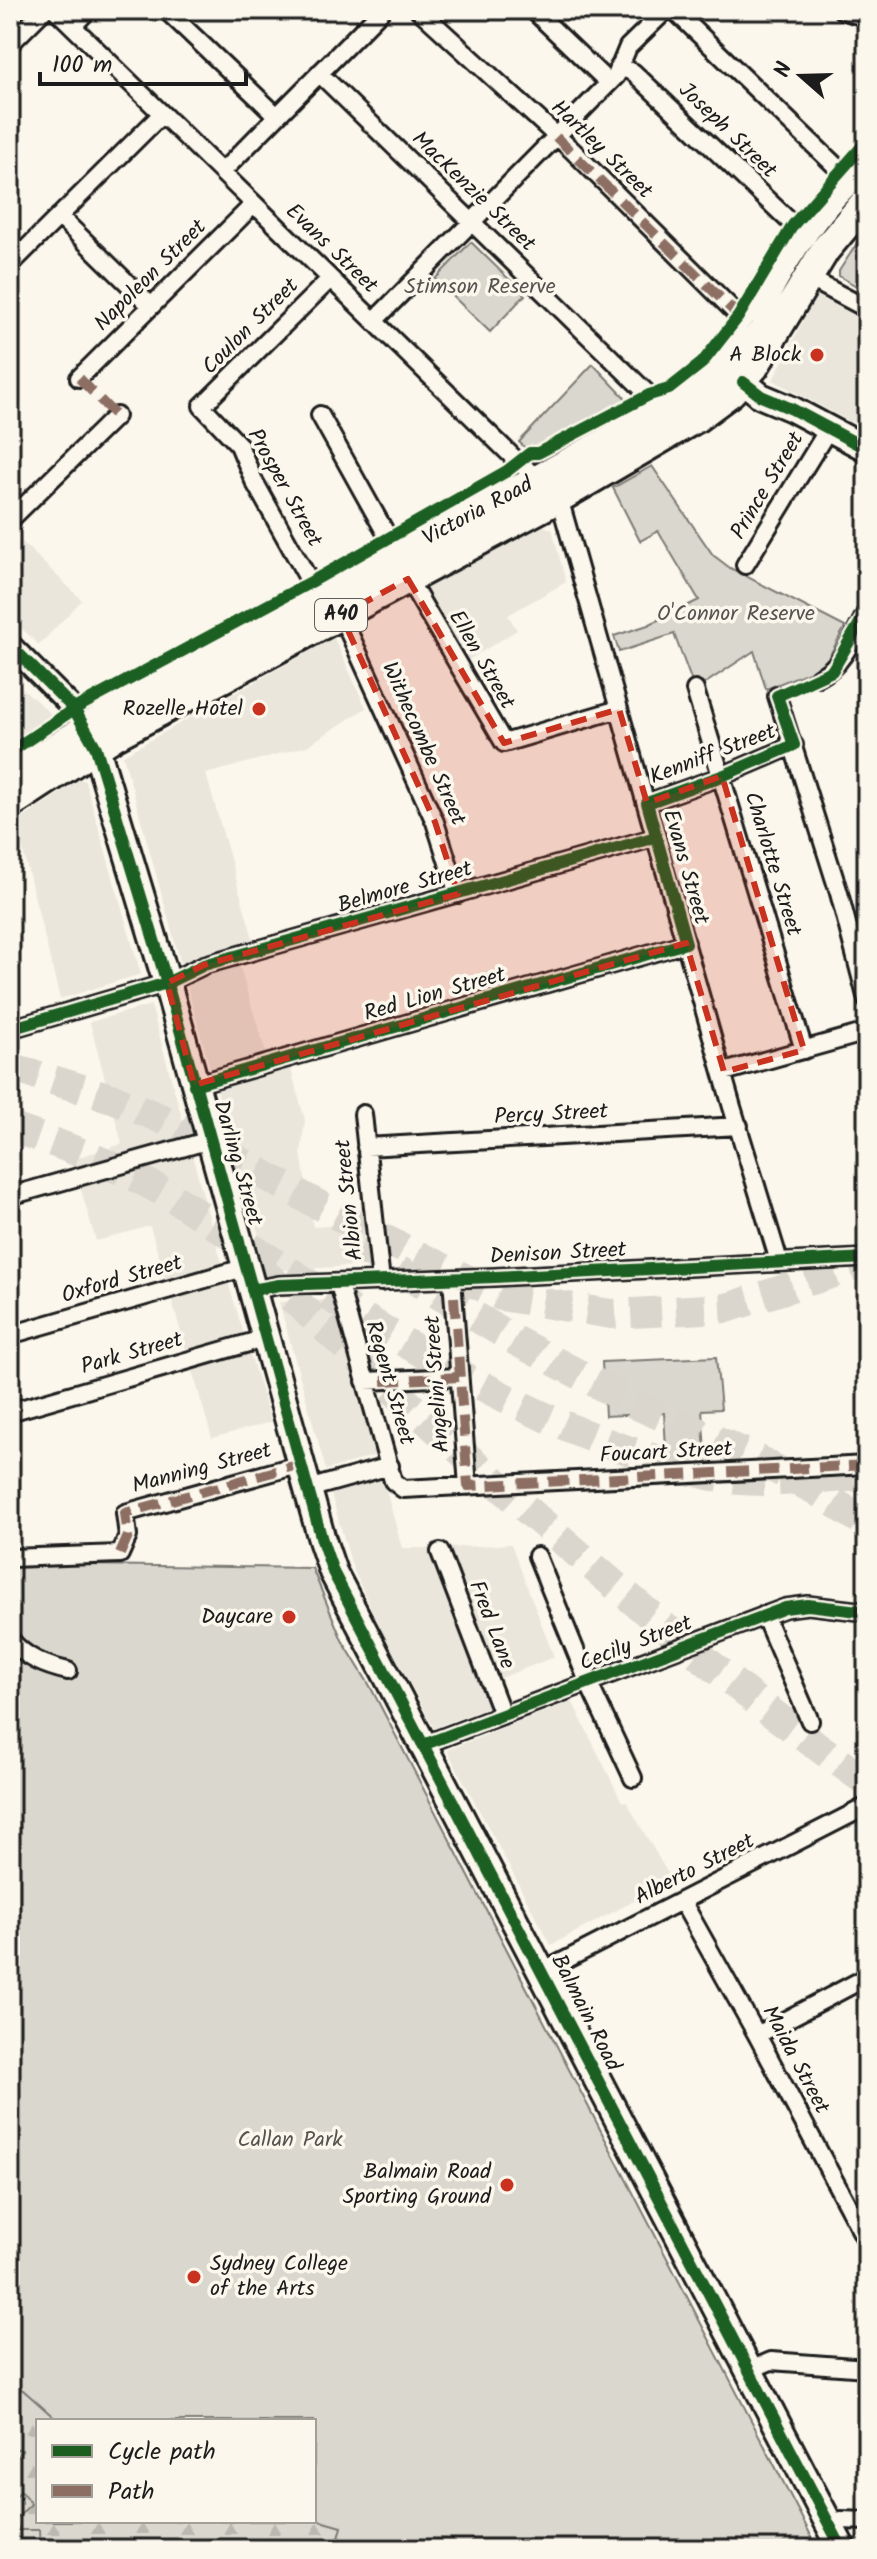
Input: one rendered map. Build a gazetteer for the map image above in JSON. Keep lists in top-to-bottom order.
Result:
{
  "streets": {
    "highway": ["Victoria Road", "A40"],
    "main road": ["Darling Street", "Balmain Road"],
    "street": [
      "Joseph Street",
      "Hartley Street",
      "MacKenzie Street",
      "Evans Street",
      "Napoleon Street",
      "Coulon Street",
      "Prince Street",
      "Prosper Street",
      "Ellen Street",
      "Withecombe Street",
      "Kenniff Street",
      "Charlotte Street",
      "Belmore Street",
      "Red Lion Street",
      "Percy Street",
      "Albion Street",
      "Denison Street",
      "Oxford Street",
      "Park Street",
      "Regent Street",
      "Angelini Street",
      "Foucart Street",
      "Manning Street",
      "Fred Lane",
      "Cecily Street",
      "Alberto Street",
      "Maida Street"
    ]
  },
  "crossings": [
    ["Joseph Street", "Victoria Road"],
    ["Hartley Street", "Victoria Road"],
    ["MacKenzie Street", "Victoria Road"],
    ["Evans Street", "Napoleon Street"],
    ["Evans Street", "Coulon Street"],
    ["Evans Street", "Victoria Road"],
    ["Evans Street", "Ellen Street"],
    ["Evans Street", "Kenniff Street"],
    ["Evans Street", "Belmore Street"],
    ["Evans Street", "Red Lion Street"],
    ["Evans Street", "Percy Street"],
    ["Evans Street", "Denison Street"],
    ["Coulon Street", "Prosper Street"],
    ["Prosper Street", "Victoria Road"],
    ["Prosper Street", "Withecombe Street"],
    ["Victoria Road", "Ellen Street"],
    ["Victoria Road", "Withecombe Street"],
    ["Victoria Road", "Darling Street"],
    ["Withecombe Street", "Belmore Street"],
    ["Kenniff Street", "Charlotte Street"],
    ["Belmore Street", "Darling Street"],
    ["Red Lion Street", "Darling Street"],
    ["Percy Street", "Albion Street"],
    ["Darling Street", "Denison Street"],
    ["Darling Street", "Oxford Street"],
    ["Darling Street", "Park Street"],
    ["Darling Street", "Manning Street"],
    ["Darling Street", "Balmain Road"],
    ["Albion Street", "Denison Street"],
    ["Denison Street", "Oxford Street"],
    ["Denison Street", "Regent Street"],
    ["Denison Street", "Angelini Street"],
    ["Regent Street", "Foucart Street"],
    ["Angelini Street", "Foucart Street"],
    ["Manning Street", "Balmain Road"],
    ["Fred Lane", "Cecily Street"],
    ["Cecily Street", "Balmain Road"],
    ["Alberto Street", "Balmain Road"],
    ["Alberto Street", "Maida Street"]
  ],
  "parks": ["Stimson Reserve", "O'Connor Reserve", "Callan Park"],
  "places": [
    "A Block",
    "Rozelle Hotel",
    "Daycare",
    "Balmain Road Sporting Ground",
    "Sydney College of the Arts"
  ],
  "legend": ["Cycle path", "Path"],
  "scale_bar": "100 m",
  "north": "left"
}
